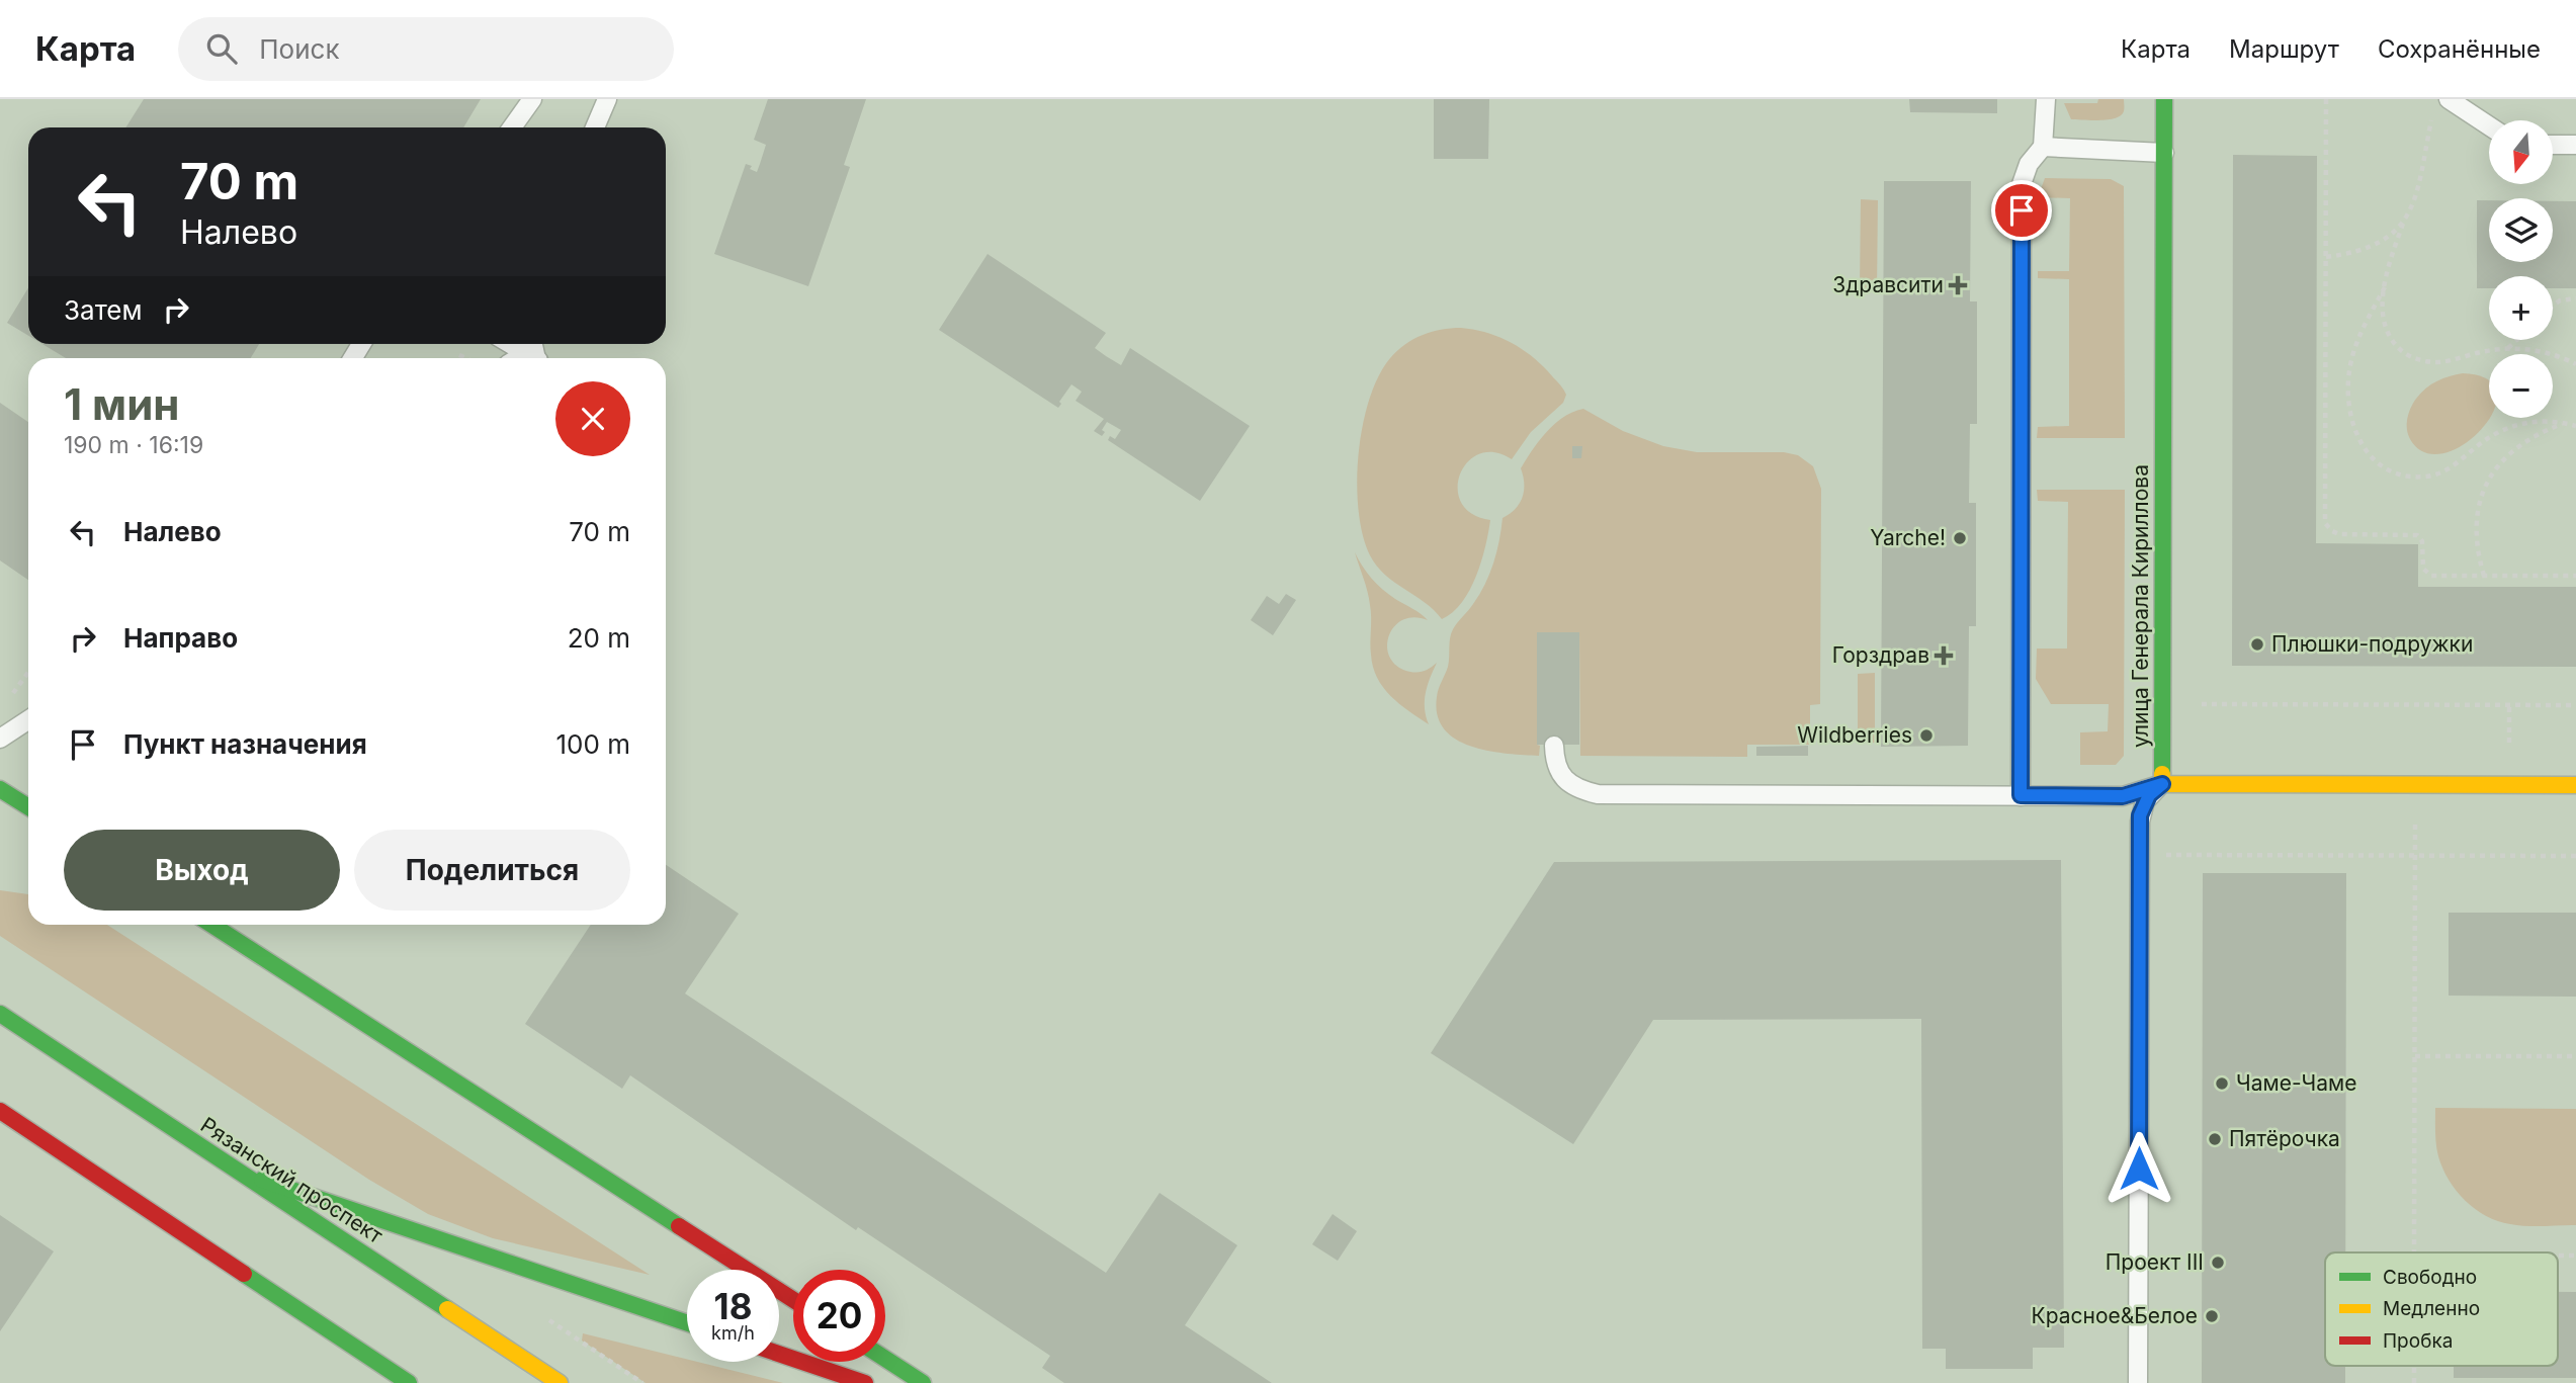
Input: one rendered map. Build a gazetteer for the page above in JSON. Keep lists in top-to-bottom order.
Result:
{
  "streets": {
    "street": ["улица Генерала Кириллова", "Рязанский проспект"]
  },
  "places": {
    "health": ["Здравсити", "Горздрав"],
    "other": [
      "Yarche!",
      "Плюшки-подружки",
      "Wildberries",
      "Чаме-Чаме",
      "Пятёрочка",
      "Проект III",
      "Красное&Белое"
    ]
  },
  "legend": ["Свободно", "Медленно", "Пробка"],
  "north": "bottom",
  "page": {
    "header": "Карта",
    "search": "Поиск",
    "nav": ["Карта", "Маршрут", "Сохранённые"],
    "map_buttons": ["+", "−"],
    "turn": ["70 m", "Налево"],
    "then": "Затем",
    "heading": ["1 мин", "190 m · 16:19"],
    "list": [
      {
        "name": "Налево",
        "value": "70 m"
      },
      {
        "name": "Направо",
        "value": "20 m"
      },
      {
        "name": "Пункт назначения",
        "value": "100 m"
      }
    ],
    "buttons": ["Выход", "Поделиться"],
    "speed": "18 km/h",
    "limit": "20"
  }
}
